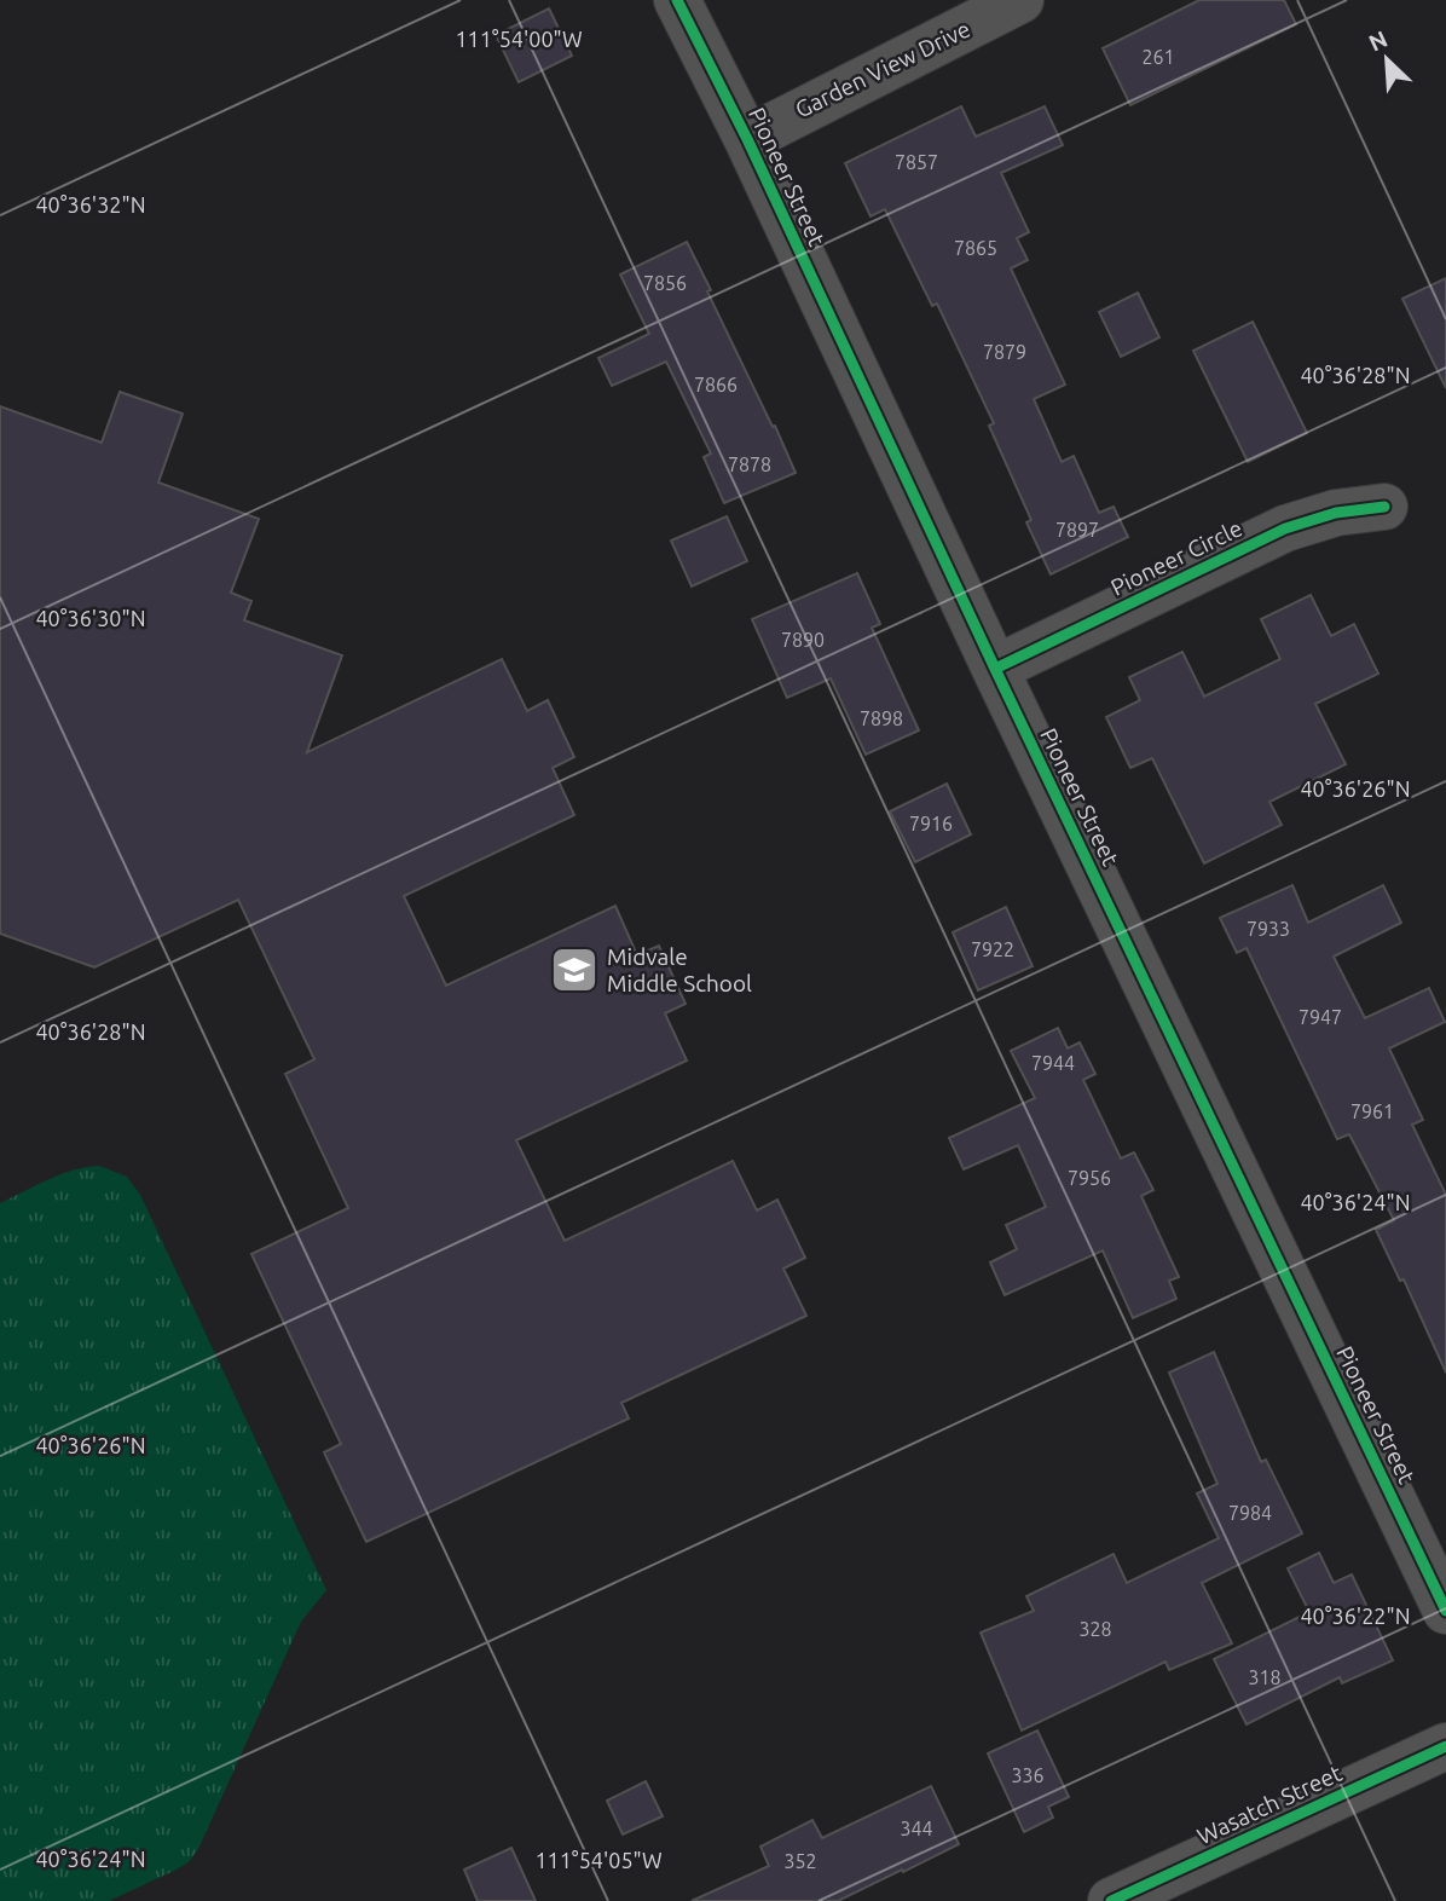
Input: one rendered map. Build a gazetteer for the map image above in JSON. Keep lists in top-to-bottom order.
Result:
{
  "streets": {
    "street": [
      "Garden View Drive",
      "Pioneer Street",
      "Pioneer Circle",
      "Wasatch Street"
    ]
  },
  "crossings": [
    ["Garden View Drive", "Pioneer Street"],
    ["Pioneer Street", "Pioneer Circle"]
  ],
  "places": {
    "school or university": ["Midvale Middle School"]
  },
  "house_numbers": [
    "261",
    "7857",
    "7865",
    "7856",
    "7879",
    "7866",
    "7878",
    "7897",
    "7890",
    "7898",
    "7916",
    "7933",
    "7922",
    "7947",
    "7944",
    "7961",
    "7956",
    "7984",
    "328",
    "318",
    "336",
    "344",
    "352"
  ],
  "north": "top left",
  "coordinates": [
    "111°54'00\"W",
    "40°36'32\"N",
    "40°36'28\"N",
    "40°36'30\"N",
    "40°36'26\"N",
    "40°36'24\"N",
    "40°36'22\"N",
    "111°54'05\"W"
  ]
}
